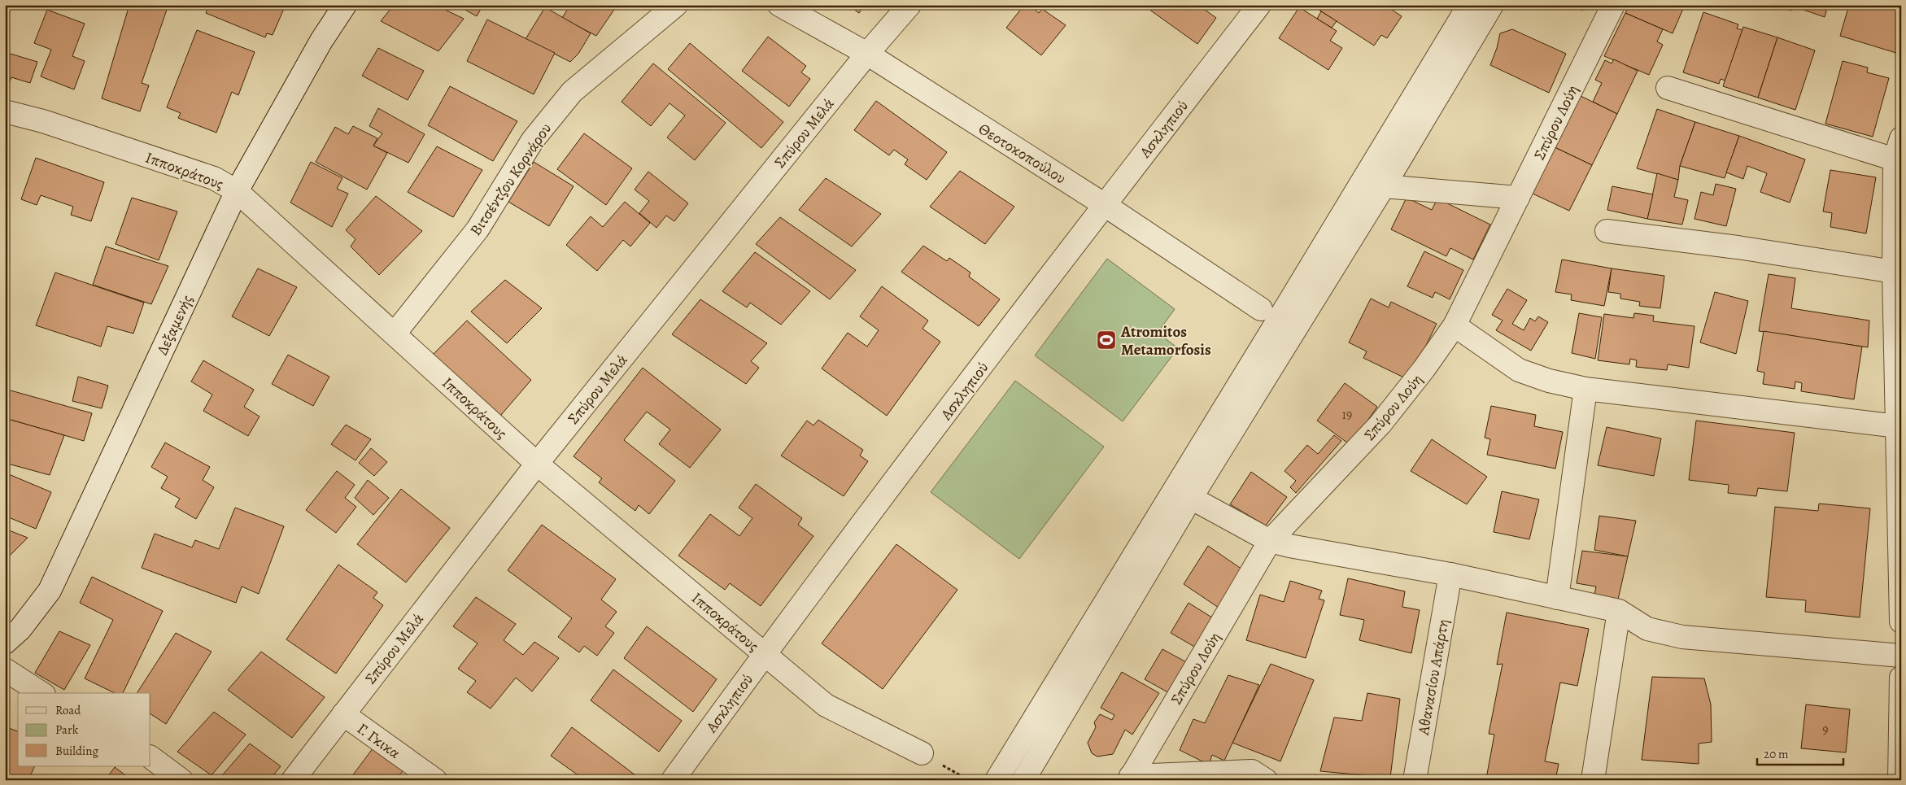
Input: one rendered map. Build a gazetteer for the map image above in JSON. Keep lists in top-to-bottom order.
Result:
{
  "streets": {
    "street": [
      "Σπύρου Λούη",
      "Ασκληπιού",
      "Σπύρου Μελά",
      "Θεοτοκοπούλου",
      "Ιπποκράτους",
      "Βιτσέντζου Κορνάρου",
      "Δεξαμενής",
      "Αθανασίου Απάρτη",
      "Γ. Γκικα"
    ]
  },
  "crossings": [
    ["Ασκληπιού", "Θεοτοκοπούλου"],
    ["Ασκληπιού", "Ιπποκράτους"],
    ["Σπύρου Μελά", "Θεοτοκοπούλου"],
    ["Σπύρου Μελά", "Ιπποκράτους"],
    ["Σπύρου Μελά", "Γ. Γκικα"],
    ["Ιπποκράτους", "Βιτσέντζου Κορνάρου"],
    ["Ιπποκράτους", "Δεξαμενής"]
  ],
  "places": {
    "sports": ["Atromitos Metamorfosis"]
  },
  "house_numbers": ["19", "9"],
  "legend": ["Road", "Park", "Building"],
  "scale_bar": "20 m"
}
